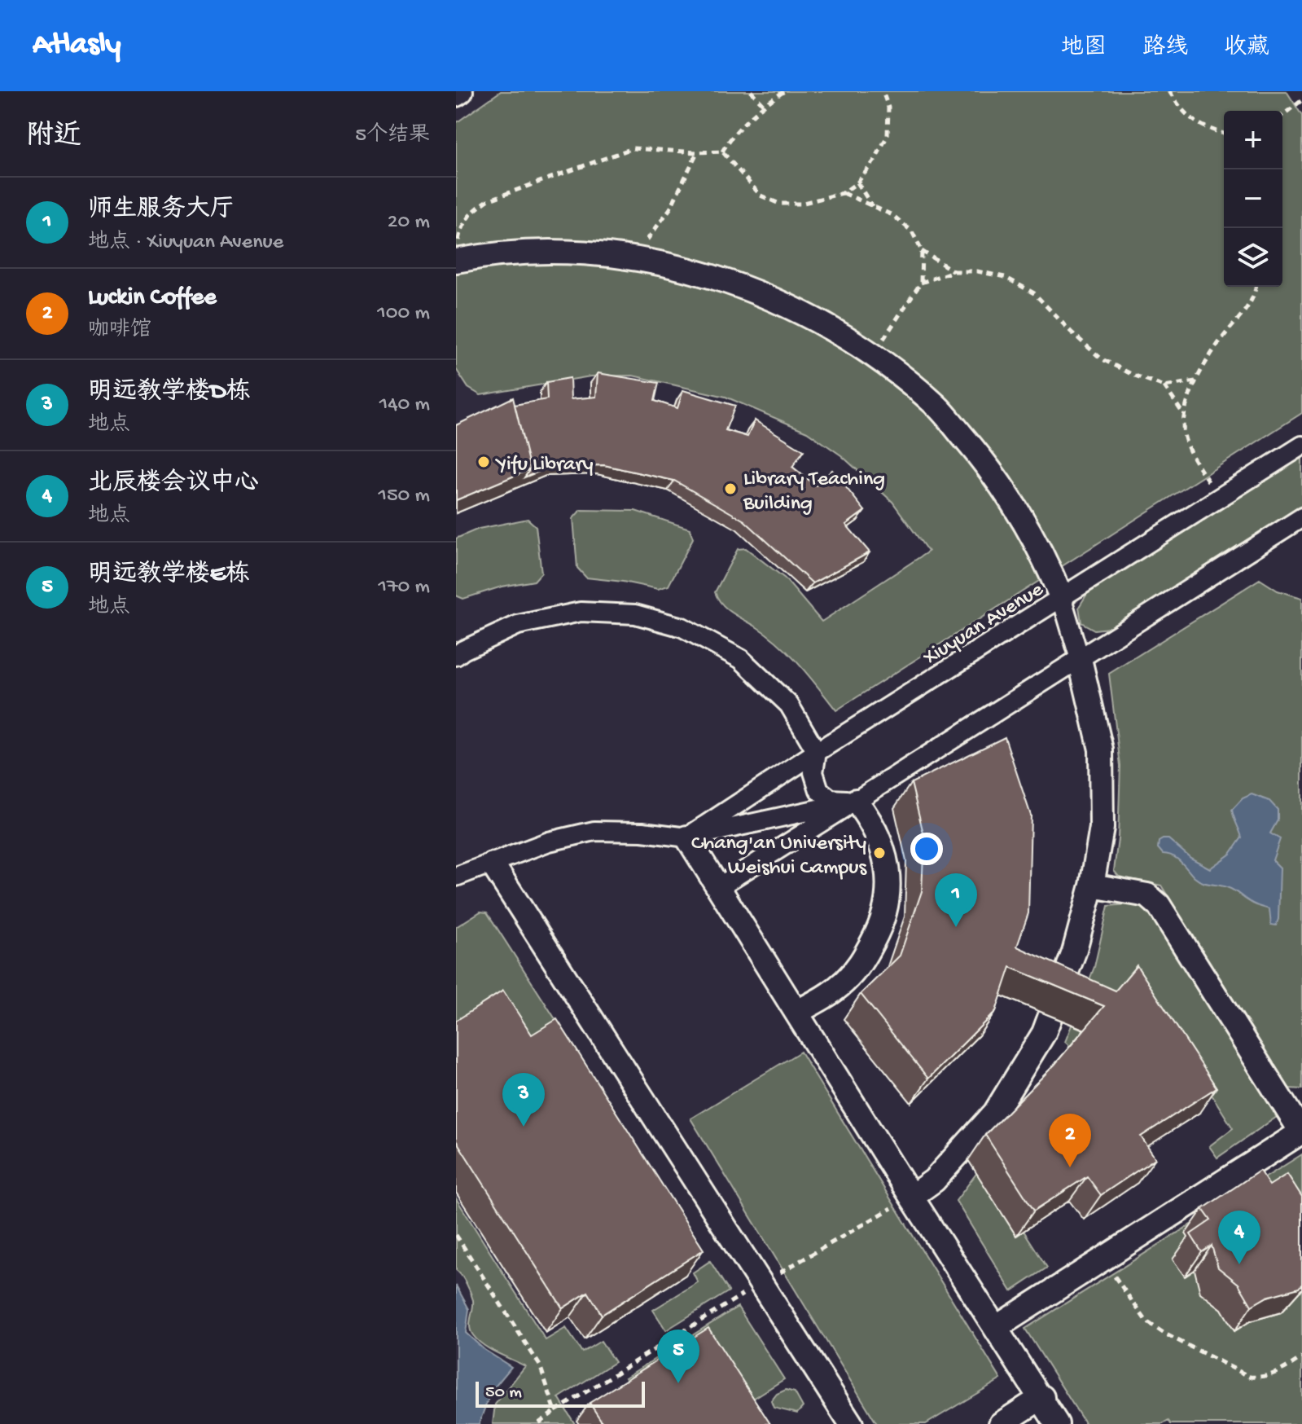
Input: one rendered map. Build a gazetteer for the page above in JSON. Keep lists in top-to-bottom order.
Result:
{
  "streets": {
    "street": ["Xiuyuan Avenue"]
  },
  "places": ["Yifu Library", "Library Teaching Building", "Chang'an University Weishui Campus"],
  "scale_bar": "50 m",
  "page": {
    "header": "Atlasly",
    "nav": ["地图", "路线", "收藏"],
    "heading": ["附近", "5个结果"],
    "map_buttons": ["+", "−"],
    "list": [
      {
        "mark": "1",
        "name": "师生服务大厅",
        "note": "地点 · Xiuyuan Avenue",
        "value": "20 m"
      },
      {
        "mark": "2",
        "name": "Luckin Coffee",
        "note": "咖啡馆",
        "value": "100 m"
      },
      {
        "mark": "3",
        "name": "明远教学楼D栋",
        "note": "地点",
        "value": "140 m"
      },
      {
        "mark": "4",
        "name": "北辰楼会议中心",
        "note": "地点",
        "value": "150 m"
      },
      {
        "mark": "5",
        "name": "明远教学楼E栋",
        "note": "地点",
        "value": "170 m"
      }
    ],
    "pins": [
      "1",
      "3",
      "2",
      "4",
      "5"
    ],
    "scale": "50 m"
  }
}
